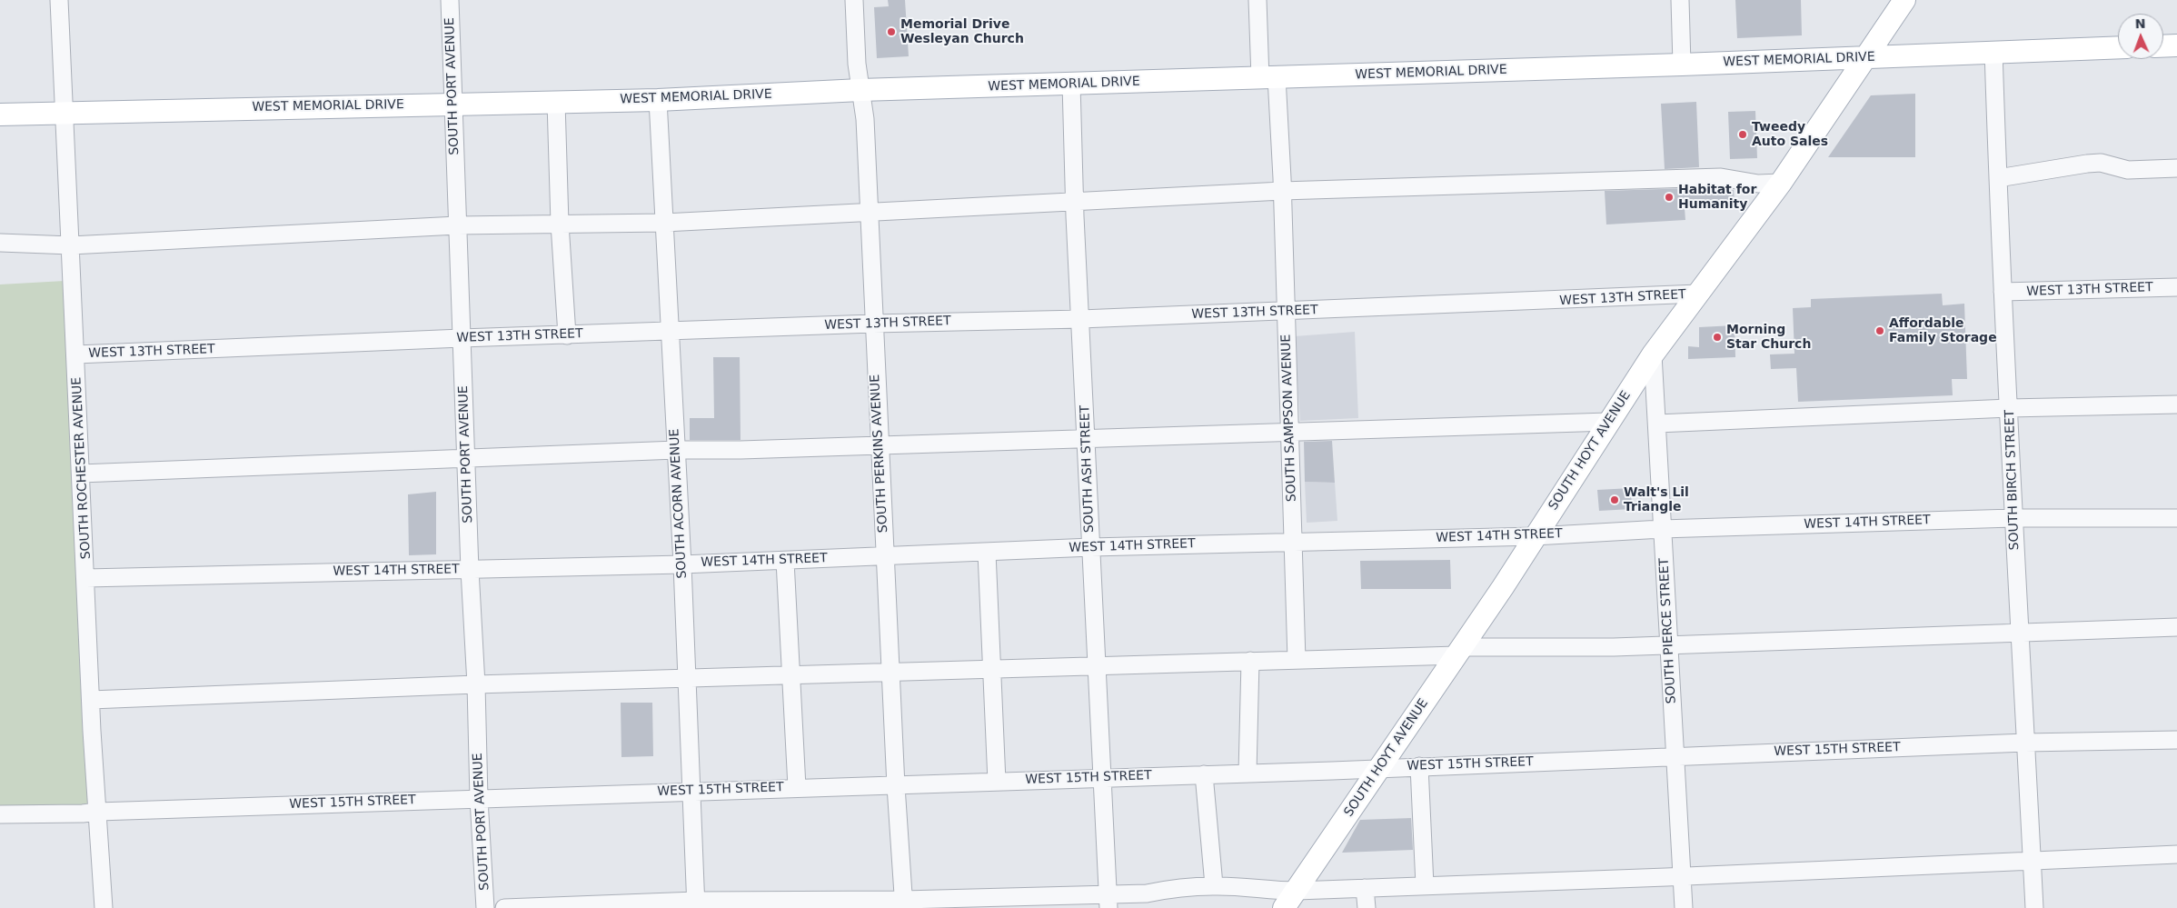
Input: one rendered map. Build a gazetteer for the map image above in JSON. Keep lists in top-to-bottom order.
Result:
{
  "streets": {
    "main road": ["WEST MEMORIAL DRIVE", "SOUTH HOYT AVENUE"],
    "street": [
      "SOUTH PORT AVENUE",
      "WEST 13TH STREET",
      "SOUTH SAMPSON AVENUE",
      "SOUTH PERKINS AVENUE",
      "SOUTH ROCHESTER AVENUE",
      "SOUTH ASH STREET",
      "SOUTH BIRCH STREET",
      "SOUTH ACORN AVENUE",
      "WEST 14TH STREET",
      "SOUTH PIERCE STREET",
      "WEST 15TH STREET"
    ]
  },
  "crossings": [
    ["WEST MEMORIAL DRIVE", "SOUTH PORT AVENUE"],
    ["WEST MEMORIAL DRIVE", "SOUTH SAMPSON AVENUE"],
    ["WEST MEMORIAL DRIVE", "SOUTH HOYT AVENUE"],
    ["WEST MEMORIAL DRIVE", "SOUTH PERKINS AVENUE"],
    ["WEST MEMORIAL DRIVE", "SOUTH ROCHESTER AVENUE"],
    ["WEST MEMORIAL DRIVE", "SOUTH ASH STREET"],
    ["WEST MEMORIAL DRIVE", "SOUTH BIRCH STREET"],
    ["WEST MEMORIAL DRIVE", "SOUTH ACORN AVENUE"],
    ["SOUTH PORT AVENUE", "WEST 13TH STREET"],
    ["SOUTH PORT AVENUE", "WEST 14TH STREET"],
    ["SOUTH PORT AVENUE", "WEST 15TH STREET"],
    ["WEST 13TH STREET", "SOUTH SAMPSON AVENUE"],
    ["WEST 13TH STREET", "SOUTH HOYT AVENUE"],
    ["WEST 13TH STREET", "SOUTH PERKINS AVENUE"],
    ["WEST 13TH STREET", "SOUTH ROCHESTER AVENUE"],
    ["WEST 13TH STREET", "SOUTH ASH STREET"],
    ["WEST 13TH STREET", "SOUTH BIRCH STREET"],
    ["WEST 13TH STREET", "SOUTH ACORN AVENUE"],
    ["SOUTH SAMPSON AVENUE", "WEST 14TH STREET"],
    ["SOUTH HOYT AVENUE", "WEST 14TH STREET"],
    ["SOUTH HOYT AVENUE", "SOUTH PIERCE STREET"],
    ["SOUTH HOYT AVENUE", "WEST 15TH STREET"],
    ["SOUTH PERKINS AVENUE", "WEST 14TH STREET"],
    ["SOUTH PERKINS AVENUE", "WEST 15TH STREET"],
    ["SOUTH ROCHESTER AVENUE", "WEST 14TH STREET"],
    ["SOUTH ROCHESTER AVENUE", "WEST 15TH STREET"],
    ["SOUTH ASH STREET", "WEST 14TH STREET"],
    ["SOUTH ASH STREET", "WEST 15TH STREET"],
    ["SOUTH BIRCH STREET", "WEST 14TH STREET"],
    ["SOUTH BIRCH STREET", "WEST 15TH STREET"],
    ["SOUTH ACORN AVENUE", "WEST 14TH STREET"],
    ["SOUTH ACORN AVENUE", "WEST 15TH STREET"],
    ["WEST 14TH STREET", "SOUTH PIERCE STREET"],
    ["SOUTH PIERCE STREET", "WEST 15TH STREET"]
  ],
  "places": [
    "Memorial Drive Wesleyan Church",
    "Tweedy Auto Sales",
    "Habitat for Humanity",
    "Affordable Family Storage",
    "Morning Star Church",
    "Walt's Lil Triangle"
  ],
  "north": "top"
}
